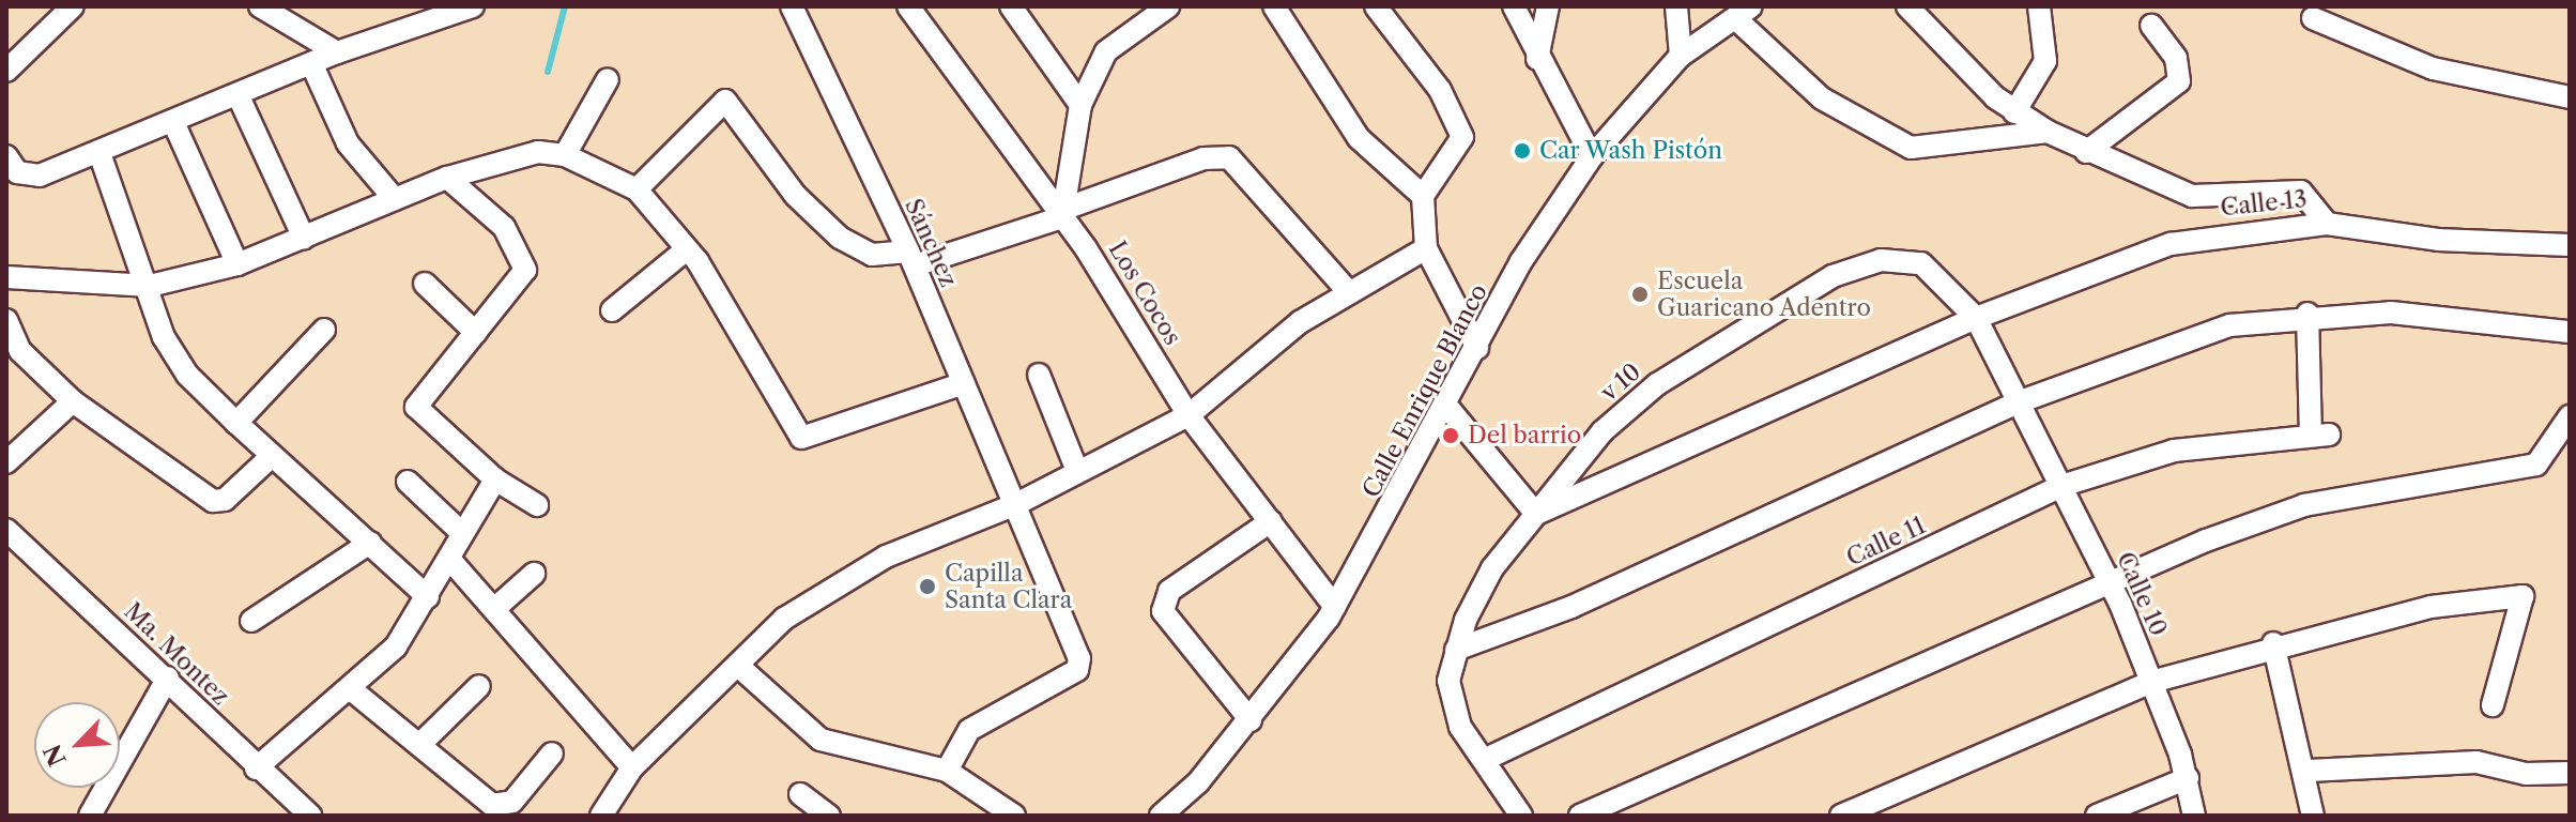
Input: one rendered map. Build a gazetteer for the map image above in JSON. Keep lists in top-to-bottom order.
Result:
{
  "streets": {
    "street": [
      "Calle 13",
      "Sánchez",
      "Los Cocos",
      "v 10",
      "Calle Enrique Blanco",
      "Calle 11",
      "Calle 10",
      "Ma. Montez"
    ]
  },
  "crossings": [
    ["Calle 13", "v 10"],
    ["Los Cocos", "Calle Enrique Blanco"],
    ["v 10", "Calle 11"],
    ["v 10", "Calle 10"],
    ["Calle 11", "Calle 10"]
  ],
  "places": [
    "Car Wash Pistón",
    "Escuela Guaricano Adentro",
    "Del barrio",
    "Capilla Santa Clara"
  ],
  "north": "bottom left"
}
